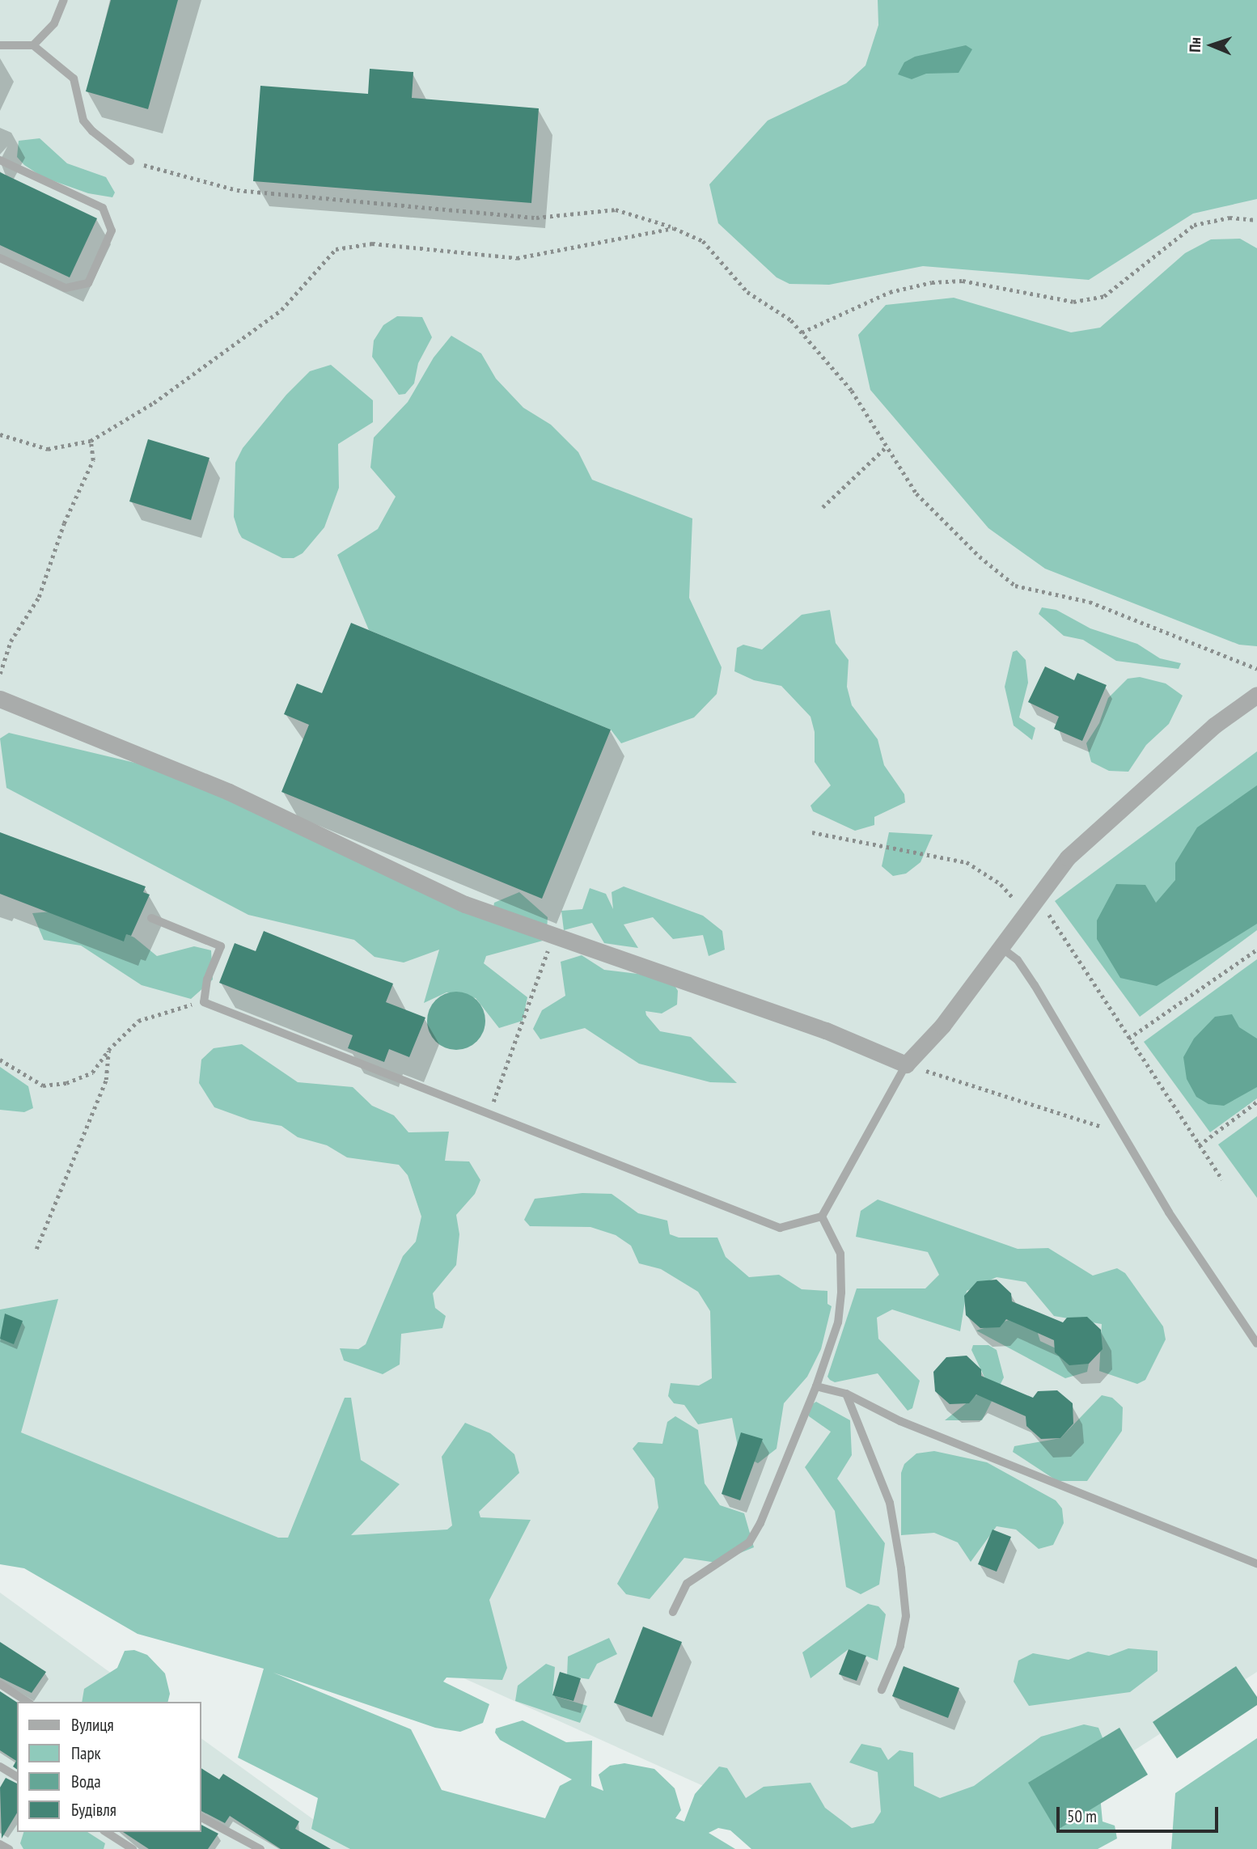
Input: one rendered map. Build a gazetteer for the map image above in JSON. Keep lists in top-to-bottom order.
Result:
{
  "legend": [
    "Вулиця",
    "Парк",
    "Вода",
    "Будівля"
  ],
  "scale_bar": "50 m",
  "north": "left"
}
